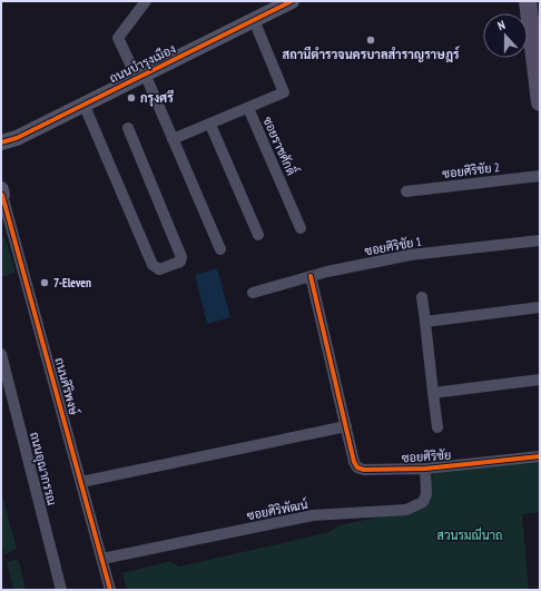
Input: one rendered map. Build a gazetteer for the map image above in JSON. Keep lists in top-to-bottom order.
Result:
{
  "streets": {
    "main road": ["ถนนบำรุงเมือง"],
    "street": [
      "ซอยราชศักดิ์",
      "ซอยศิริชัย 2",
      "ซอยศิริชัย 1",
      "ถนนศิริพงษ์",
      "ซอยศิริชัย",
      "ถนนอุณากรรณ",
      "ซอยศิริพัฒน์"
    ]
  },
  "crossings": [
    ["ถนนบำรุงเมือง", "ซอยราชศักดิ์"],
    ["ถนนศิริพงษ์", "ซอยศิริพัฒน์"],
    ["ซอยศิริชัย", "ซอยศิริพัฒน์"]
  ],
  "parks": ["สวนรมณีนาถ"],
  "places": ["สถานีตำรวจนครบาลสำราญราษฎร์", "กรุงศรี", "7-Eleven"],
  "north": "top"
}
